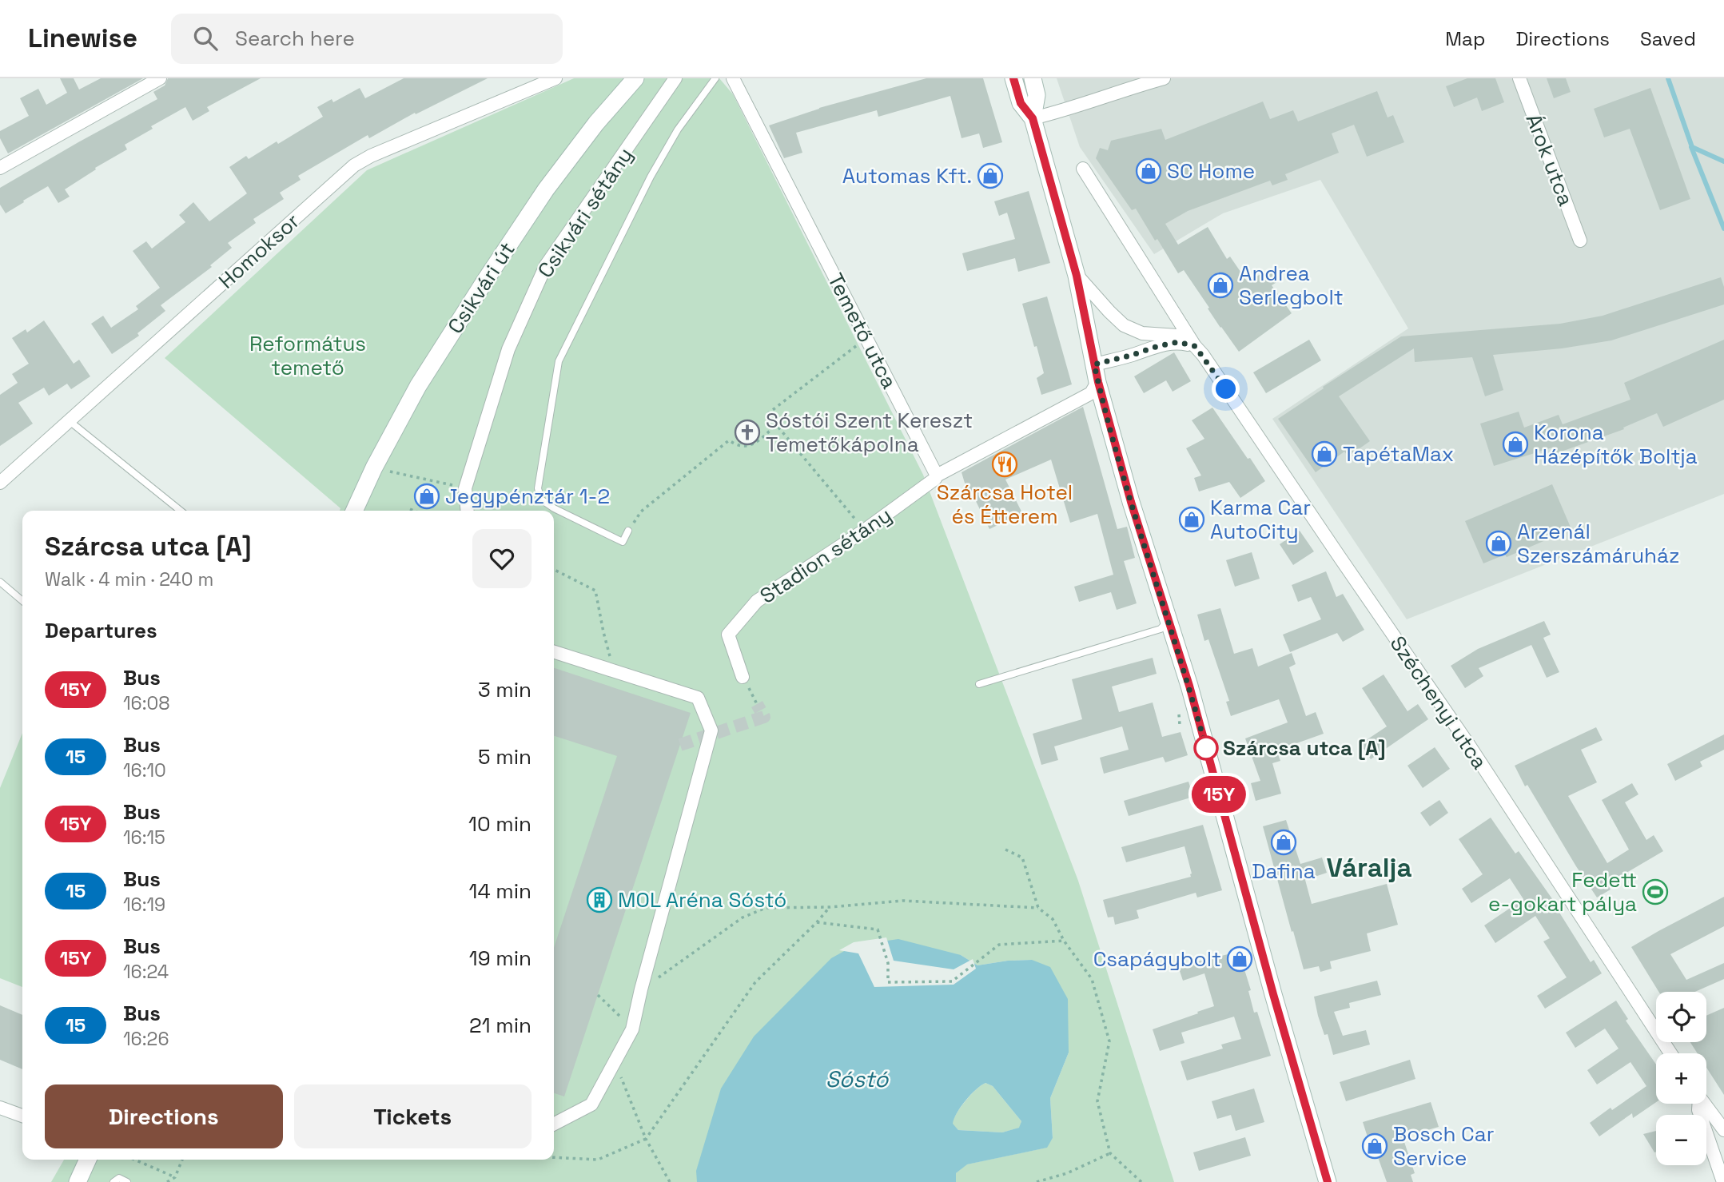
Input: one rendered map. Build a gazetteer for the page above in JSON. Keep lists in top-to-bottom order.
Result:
{
  "streets": {
    "main road": ["Csikvári út", "Széchenyi utca"],
    "street": [
      "Árok utca",
      "Csikvári sétány",
      "Homoksor",
      "Temető utca",
      "Stadion sétány"
    ]
  },
  "crossings": [
    ["Temető utca", "Stadion sétány"]
  ],
  "districts": ["Váralja"],
  "water": ["Sóstó"],
  "parks": ["Református temető"],
  "places": {
    "shop": [
      "SC Home",
      "Automas Kft.",
      "Andrea Serlegbolt",
      "Korona Házépítők Boltja",
      "TapétaMax",
      "Jegypénztár 1-2",
      "Karma Car AutoCity",
      "Arzenál Szerszámáruház",
      "Dafina",
      "Csapágybolt",
      "Bosch Car Service"
    ],
    "church": ["Sóstói Szent Kereszt Temetőkápolna"],
    "restaurant": ["Szárcsa Hotel és Étterem"],
    "other": ["Szárcsa utca [A]"],
    "sports": ["Fedett e-gokart pálya"],
    "building": ["MOL Aréna Sóstó"]
  },
  "lines": ["bus line 15Y"],
  "page": {
    "header": "Linewise",
    "search": "Search here",
    "nav": ["Map", "Directions", "Saved"],
    "on_map": "15Y",
    "heading": [
      ["Szárcsa utca [A]", "Walk · 4 min · 240 m"],
      "Departures"
    ],
    "list": [
      {
        "mark": "15Y",
        "name": "Bus",
        "note": "16:08",
        "value": "3 min"
      },
      {
        "mark": "15",
        "name": "Bus",
        "note": "16:10",
        "value": "5 min"
      },
      {
        "mark": "15Y",
        "name": "Bus",
        "note": "16:15",
        "value": "10 min"
      },
      {
        "mark": "15",
        "name": "Bus",
        "note": "16:19",
        "value": "14 min"
      },
      {
        "mark": "15Y",
        "name": "Bus",
        "note": "16:24",
        "value": "19 min"
      },
      {
        "mark": "15",
        "name": "Bus",
        "note": "16:26",
        "value": "21 min"
      }
    ],
    "map_buttons": ["+", "−"],
    "buttons": ["Directions", "Tickets"]
  }
}
